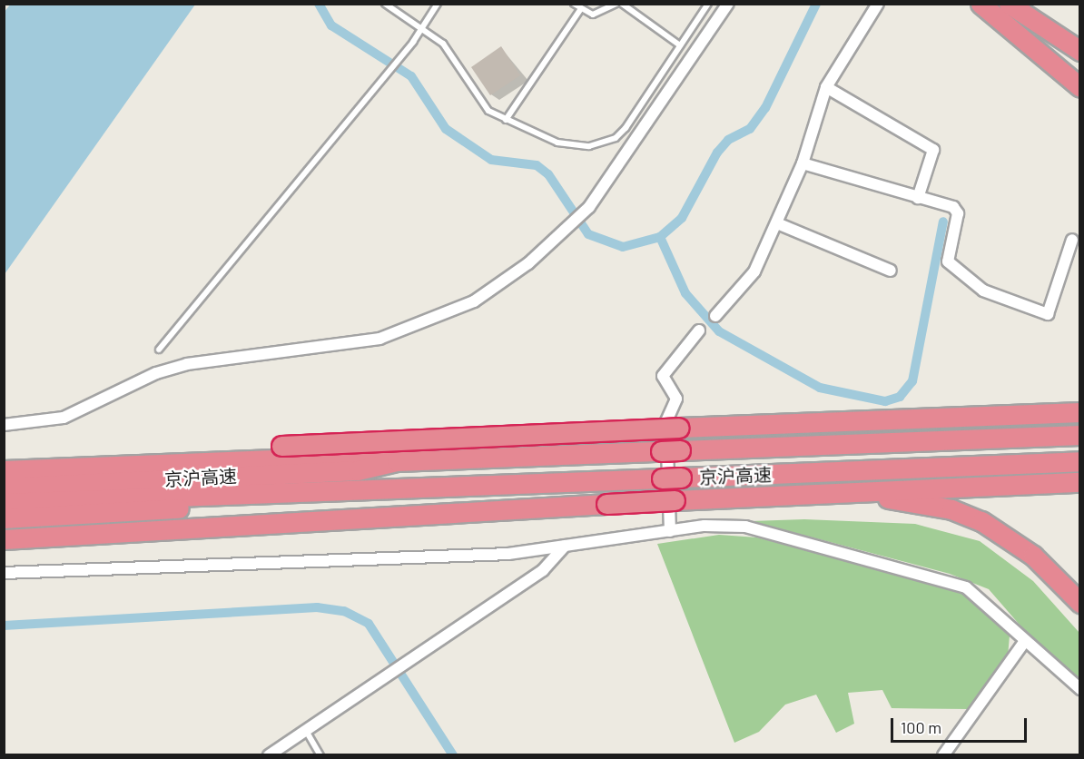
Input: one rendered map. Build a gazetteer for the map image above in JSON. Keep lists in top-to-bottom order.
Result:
{
  "streets": {
    "highway": ["京沪高速"]
  },
  "scale_bar": "100 m"
}
